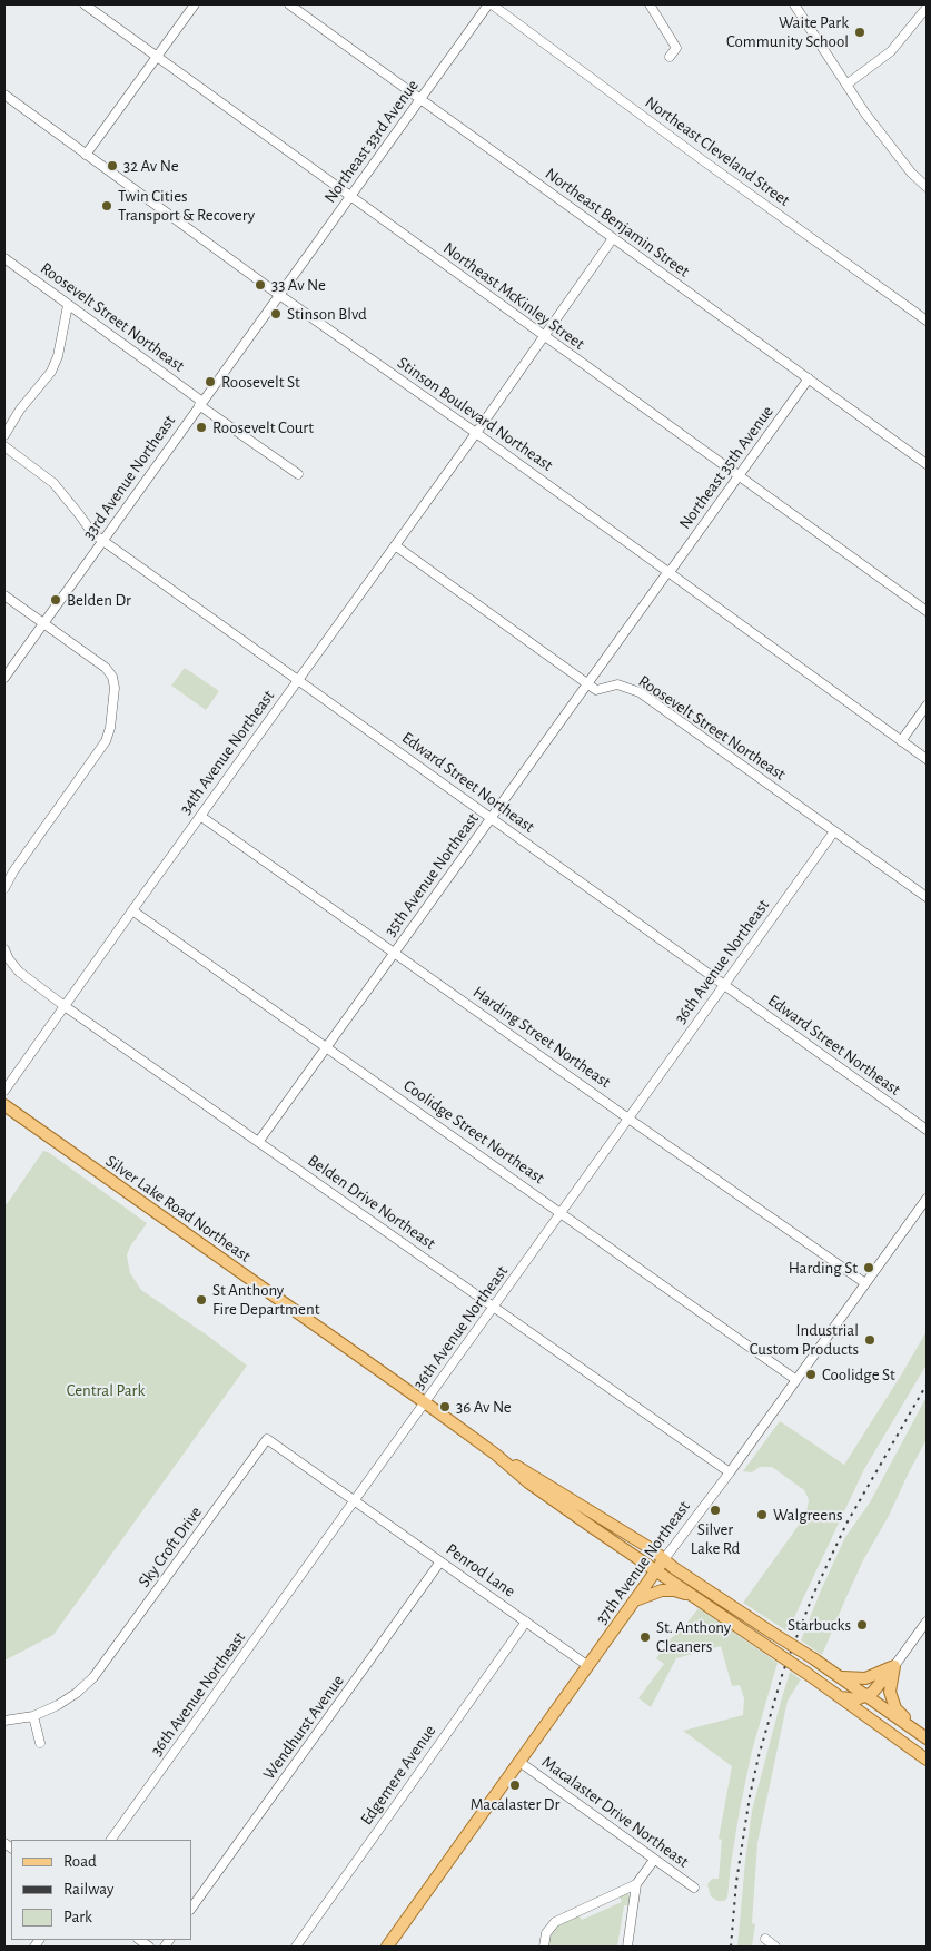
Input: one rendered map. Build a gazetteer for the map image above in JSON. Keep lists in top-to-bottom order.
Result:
{
  "streets": {
    "main road": ["Silver Lake Road Northeast", "37th Avenue Northeast"],
    "street": [
      "Northeast 33rd Avenue",
      "Northeast Cleveland Street",
      "Northeast Benjamin Street",
      "Northeast McKinley Street",
      "Roosevelt Street Northeast",
      "Stinson Boulevard Northeast",
      "Northeast 35th Avenue",
      "33rd Avenue Northeast",
      "34th Avenue Northeast",
      "Edward Street Northeast",
      "35th Avenue Northeast",
      "36th Avenue Northeast",
      "Harding Street Northeast",
      "Coolidge Street Northeast",
      "Belden Drive Northeast",
      "Sky Croft Drive",
      "Penrod Lane",
      "Wendhurst Avenue",
      "Edgemere Avenue",
      "Macalaster Drive Northeast"
    ]
  },
  "crossings": [
    ["Northeast 33rd Avenue", "Northeast Cleveland Street"],
    ["Northeast 33rd Avenue", "Northeast Benjamin Street"],
    ["Northeast 33rd Avenue", "Northeast McKinley Street"],
    ["Northeast 33rd Avenue", "Stinson Boulevard Northeast"],
    ["Northeast 33rd Avenue", "33rd Avenue Northeast"],
    ["Northeast Benjamin Street", "Northeast 35th Avenue"],
    ["Northeast Benjamin Street", "34th Avenue Northeast"],
    ["Northeast McKinley Street", "Northeast 35th Avenue"],
    ["Northeast McKinley Street", "34th Avenue Northeast"],
    ["Roosevelt Street Northeast", "33rd Avenue Northeast"],
    ["Roosevelt Street Northeast", "35th Avenue Northeast"],
    ["Roosevelt Street Northeast", "36th Avenue Northeast"],
    ["Stinson Boulevard Northeast", "Northeast 35th Avenue"],
    ["Stinson Boulevard Northeast", "33rd Avenue Northeast"],
    ["Stinson Boulevard Northeast", "34th Avenue Northeast"],
    ["Stinson Boulevard Northeast", "35th Avenue Northeast"],
    ["Northeast 35th Avenue", "35th Avenue Northeast"],
    ["33rd Avenue Northeast", "Edward Street Northeast"],
    ["34th Avenue Northeast", "Edward Street Northeast"],
    ["34th Avenue Northeast", "Harding Street Northeast"],
    ["34th Avenue Northeast", "Coolidge Street Northeast"],
    ["34th Avenue Northeast", "Belden Drive Northeast"],
    ["Edward Street Northeast", "35th Avenue Northeast"],
    ["Edward Street Northeast", "36th Avenue Northeast"],
    ["35th Avenue Northeast", "Harding Street Northeast"],
    ["35th Avenue Northeast", "Coolidge Street Northeast"],
    ["35th Avenue Northeast", "Belden Drive Northeast"],
    ["36th Avenue Northeast", "Harding Street Northeast"],
    ["36th Avenue Northeast", "Coolidge Street Northeast"],
    ["36th Avenue Northeast", "Belden Drive Northeast"],
    ["36th Avenue Northeast", "Silver Lake Road Northeast"],
    ["36th Avenue Northeast", "Sky Croft Drive"],
    ["36th Avenue Northeast", "Penrod Lane"],
    ["Harding Street Northeast", "37th Avenue Northeast"],
    ["Coolidge Street Northeast", "37th Avenue Northeast"],
    ["Belden Drive Northeast", "37th Avenue Northeast"],
    ["Silver Lake Road Northeast", "37th Avenue Northeast"],
    ["Sky Croft Drive", "Penrod Lane"],
    ["37th Avenue Northeast", "Penrod Lane"],
    ["37th Avenue Northeast", "Macalaster Drive Northeast"],
    ["Penrod Lane", "Wendhurst Avenue"],
    ["Penrod Lane", "Edgemere Avenue"]
  ],
  "parks": ["Central Park"],
  "places": [
    "Waite Park Community School",
    "32 Av Ne",
    "Twin Cities Transport & Recovery",
    "33 Av Ne",
    "Stinson Blvd",
    "Roosevelt St",
    "Roosevelt Court",
    "Belden Dr",
    "Harding St",
    "St Anthony Fire Department",
    "Industrial Custom Products",
    "Coolidge St",
    "36 Av Ne",
    "Silver Lake Rd",
    "Walgreens",
    "Starbucks",
    "St. Anthony Cleaners",
    "Macalaster Dr"
  ],
  "legend": ["Road", "Railway", "Park"]
}
